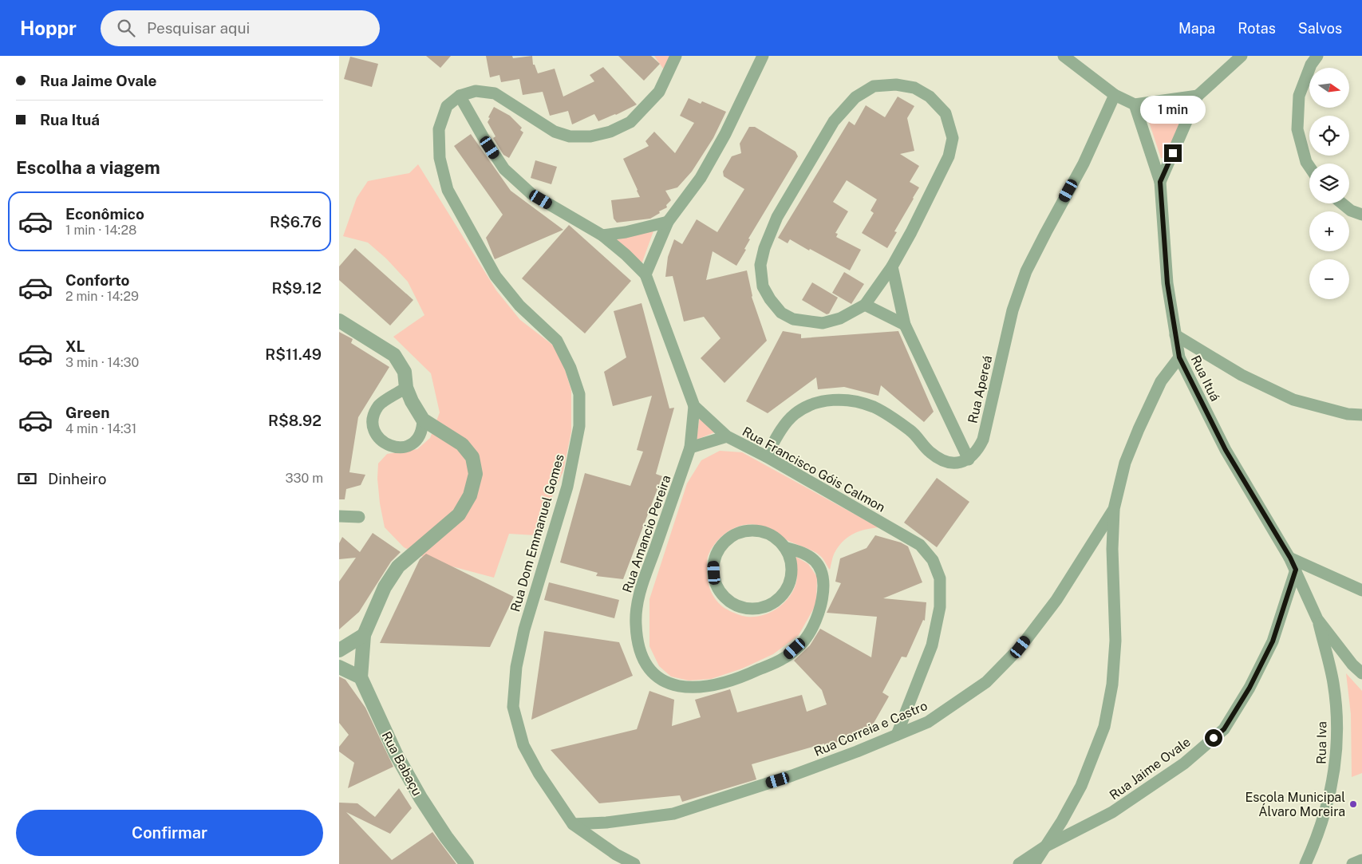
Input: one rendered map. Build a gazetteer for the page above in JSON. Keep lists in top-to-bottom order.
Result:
{
  "streets": {
    "street": [
      "Rua Ituá",
      "Rua Apereá",
      "Rua Francisco Góis Calmon",
      "Rua Dom Emmanuel Gomes",
      "Rua Amancio Pereira",
      "Rua Correia e Castro",
      "Rua Iva",
      "Rua Babaçu",
      "Rua Jaime Ovale"
    ]
  },
  "crossings": [
    ["Rua Ituá", "Rua Correia e Castro"],
    ["Rua Ituá", "Rua Iva"],
    ["Rua Ituá", "Rua Jaime Ovale"],
    ["Rua Francisco Góis Calmon", "Rua Amancio Pereira"],
    ["Rua Francisco Góis Calmon", "Rua Correia e Castro"],
    ["Rua Dom Emmanuel Gomes", "Rua Correia e Castro"]
  ],
  "places": ["Escola Municipal Álvaro Moreira"],
  "north": "right",
  "page": {
    "header": "Hoppr",
    "search": "Pesquisar aqui",
    "nav": ["Mapa", "Rotas", "Salvos"],
    "banner": ["Rua Jaime Ovale", "Rua Ituá"],
    "map_buttons": ["+", "−"],
    "bubble": "1 min",
    "heading": "Escolha a viagem",
    "list": [
      {
        "name": "Econômico",
        "note": "1 min · 14:28",
        "value": "R$6.76"
      },
      {
        "name": "Conforto",
        "note": "2 min · 14:29",
        "value": "R$9.12"
      },
      {
        "name": "XL",
        "note": "3 min · 14:30",
        "value": "R$11.49"
      },
      {
        "name": "Green",
        "note": "4 min · 14:31",
        "value": "R$8.92"
      }
    ],
    "pay": ["Dinheiro", "330 m"],
    "buttons": "Confirmar"
  }
}
